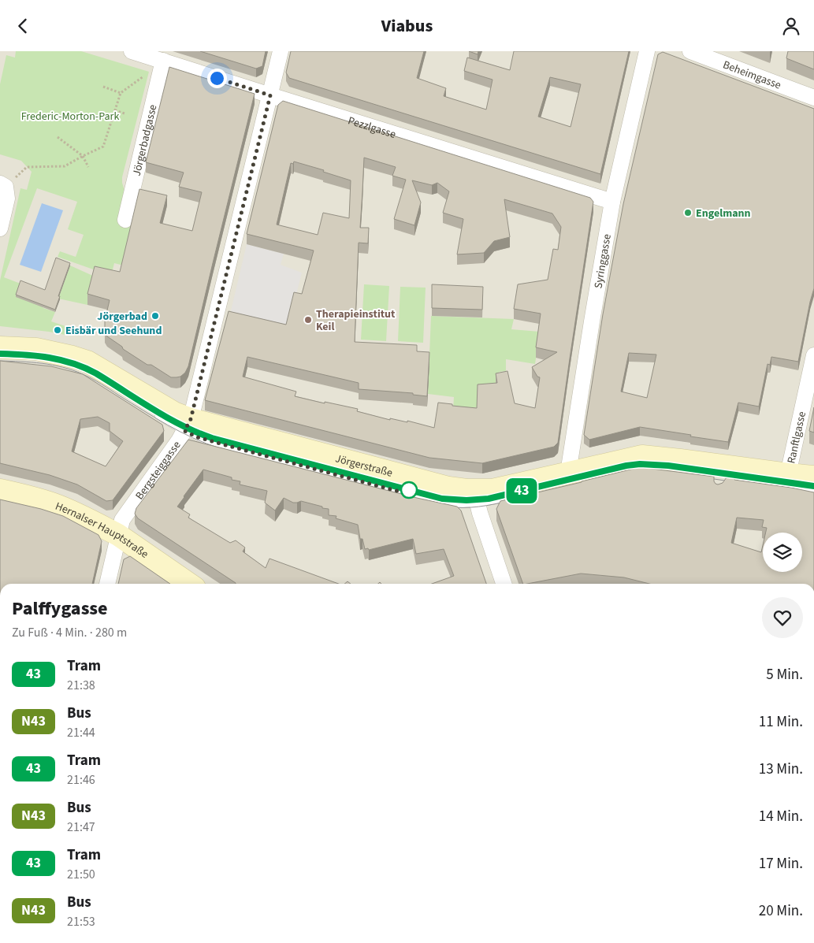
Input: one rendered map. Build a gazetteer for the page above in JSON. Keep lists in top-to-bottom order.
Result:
{
  "streets": {
    "main road": ["Jörgerstraße", "Hernalser Hauptstraße"],
    "street": [
      "Beheimgasse",
      "Pezzlgasse",
      "Jörgerbadgasse",
      "Syringgasse",
      "Ranftlgasse",
      "Bergsteiggasse"
    ]
  },
  "crossings": [
    ["Pezzlgasse", "Jörgerbadgasse"],
    ["Pezzlgasse", "Syringgasse"],
    ["Pezzlgasse", "Bergsteiggasse"],
    ["Syringgasse", "Jörgerstraße"],
    ["Ranftlgasse", "Jörgerstraße"],
    ["Jörgerstraße", "Bergsteiggasse"],
    ["Bergsteiggasse", "Hernalser Hauptstraße"]
  ],
  "parks": ["Frederic-Morton-Park"],
  "places": [
    "Engelmann",
    "Jörgerbad",
    "Therapieinstitut Keil",
    "Eisbär und Seehund"
  ],
  "lines": ["tram line 43"],
  "page": {
    "header": "Viabus",
    "on_map": "43",
    "heading": ["Palffygasse", "Zu Fuß · 4 Min. · 280 m"],
    "list": [
      {
        "mark": "43",
        "name": "Tram",
        "note": "21:38",
        "value": "5 Min."
      },
      {
        "mark": "N43",
        "name": "Bus",
        "note": "21:44",
        "value": "11 Min."
      },
      {
        "mark": "43",
        "name": "Tram",
        "note": "21:46",
        "value": "13 Min."
      },
      {
        "mark": "N43",
        "name": "Bus",
        "note": "21:47",
        "value": "14 Min."
      },
      {
        "mark": "43",
        "name": "Tram",
        "note": "21:50",
        "value": "17 Min."
      },
      {
        "mark": "N43",
        "name": "Bus",
        "note": "21:53",
        "value": "20 Min."
      }
    ]
  }
}
